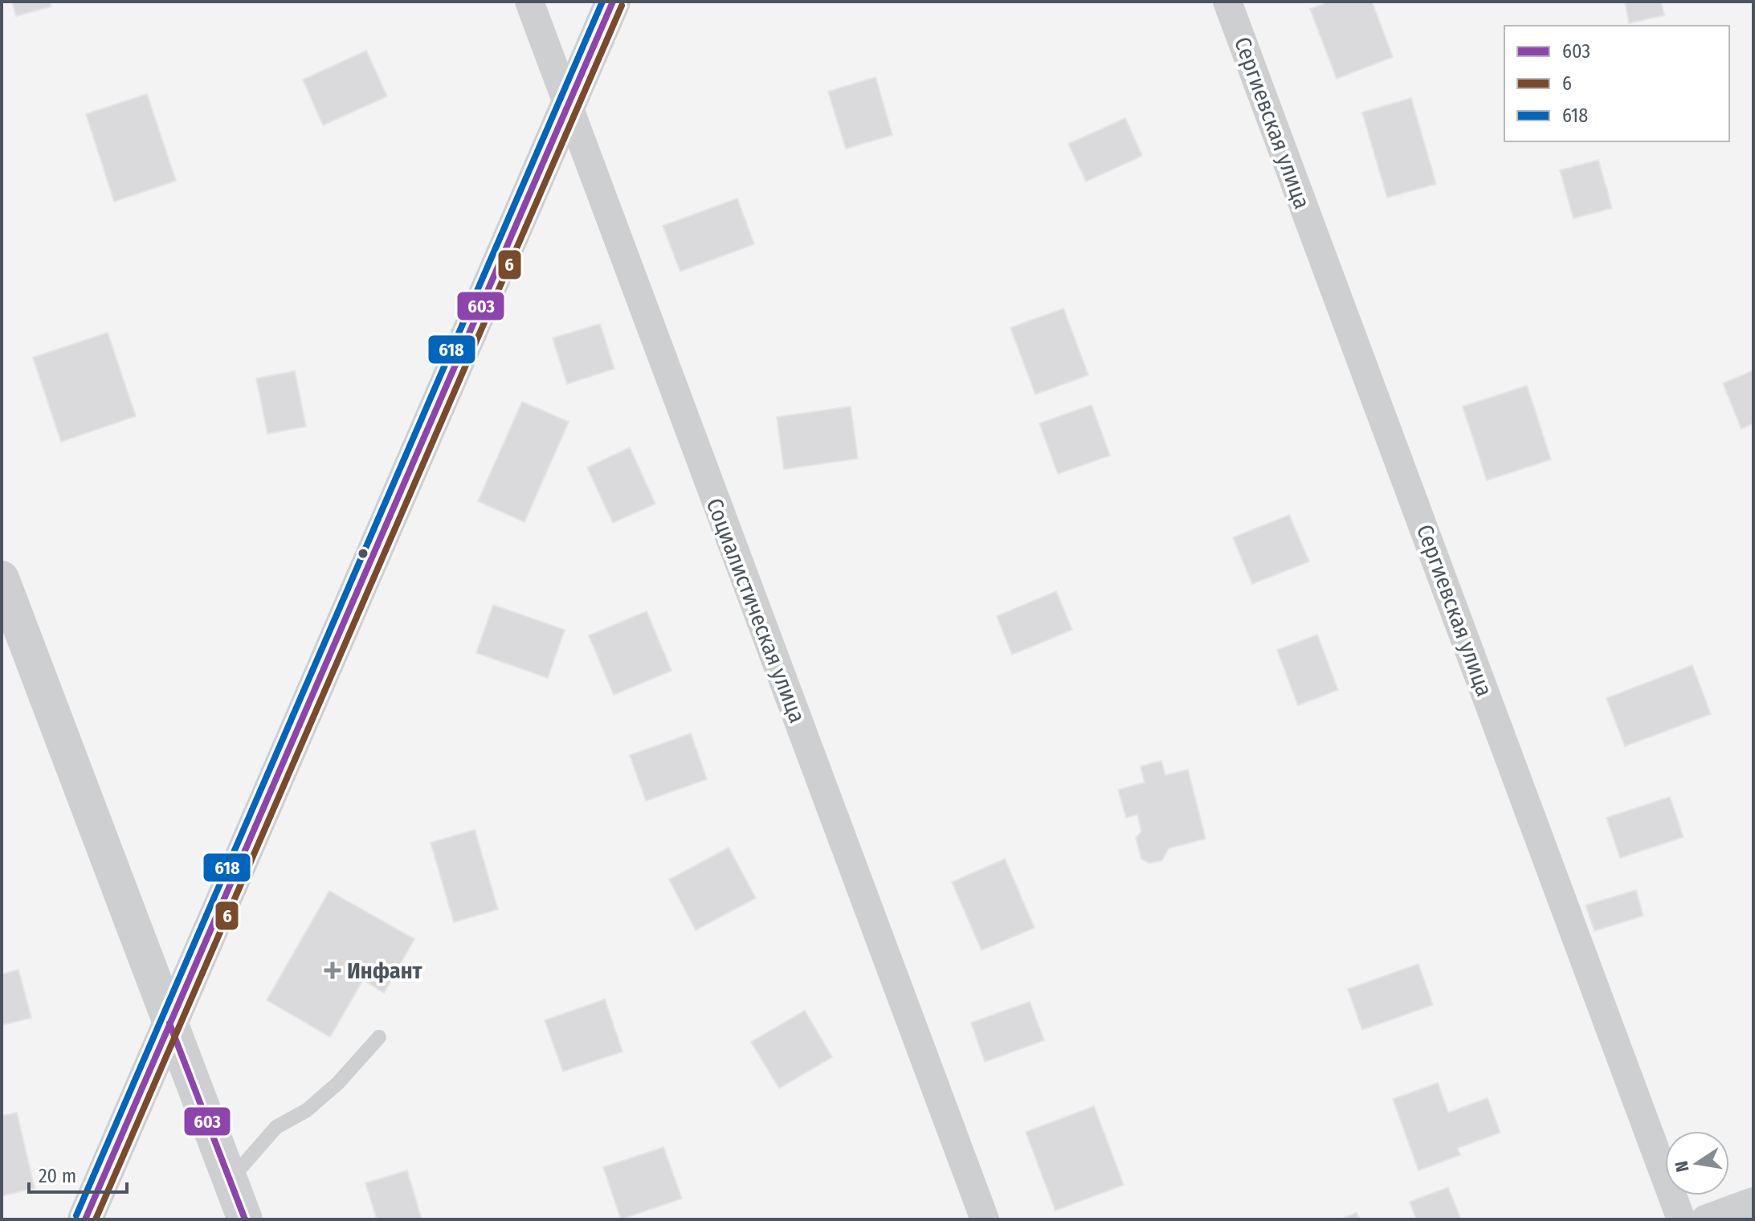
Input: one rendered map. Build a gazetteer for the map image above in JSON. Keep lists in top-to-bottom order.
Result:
{
  "streets": {
    "street": ["Сергиевская улица", "Социалистическая улица"]
  },
  "places": {
    "health": ["Инфант"]
  },
  "lines": ["transit line 603", "transit line 618", "transit line 6"],
  "legend": ["603", "6", "618"],
  "scale_bar": "20 m",
  "north": "left"
}
